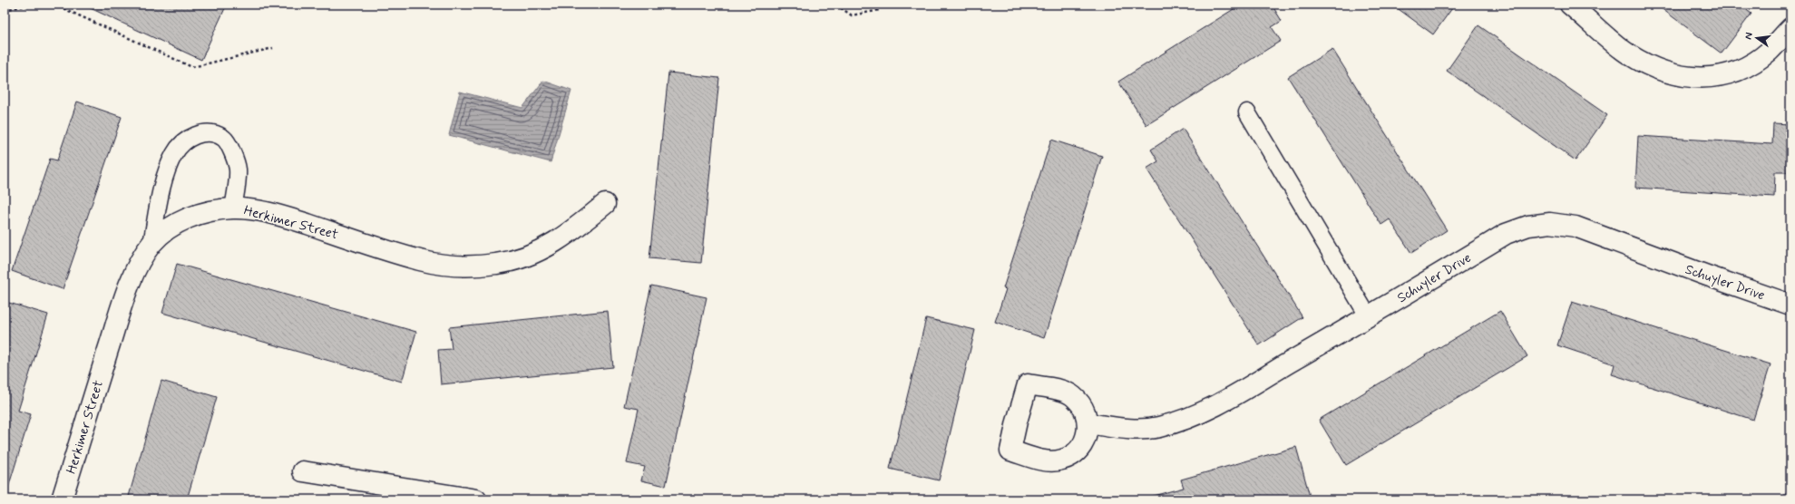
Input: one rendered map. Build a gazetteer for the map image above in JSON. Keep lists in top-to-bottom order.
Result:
{
  "streets": {
    "street": ["Herkimer Street", "Schuyler Drive"]
  },
  "north": "left"
}
